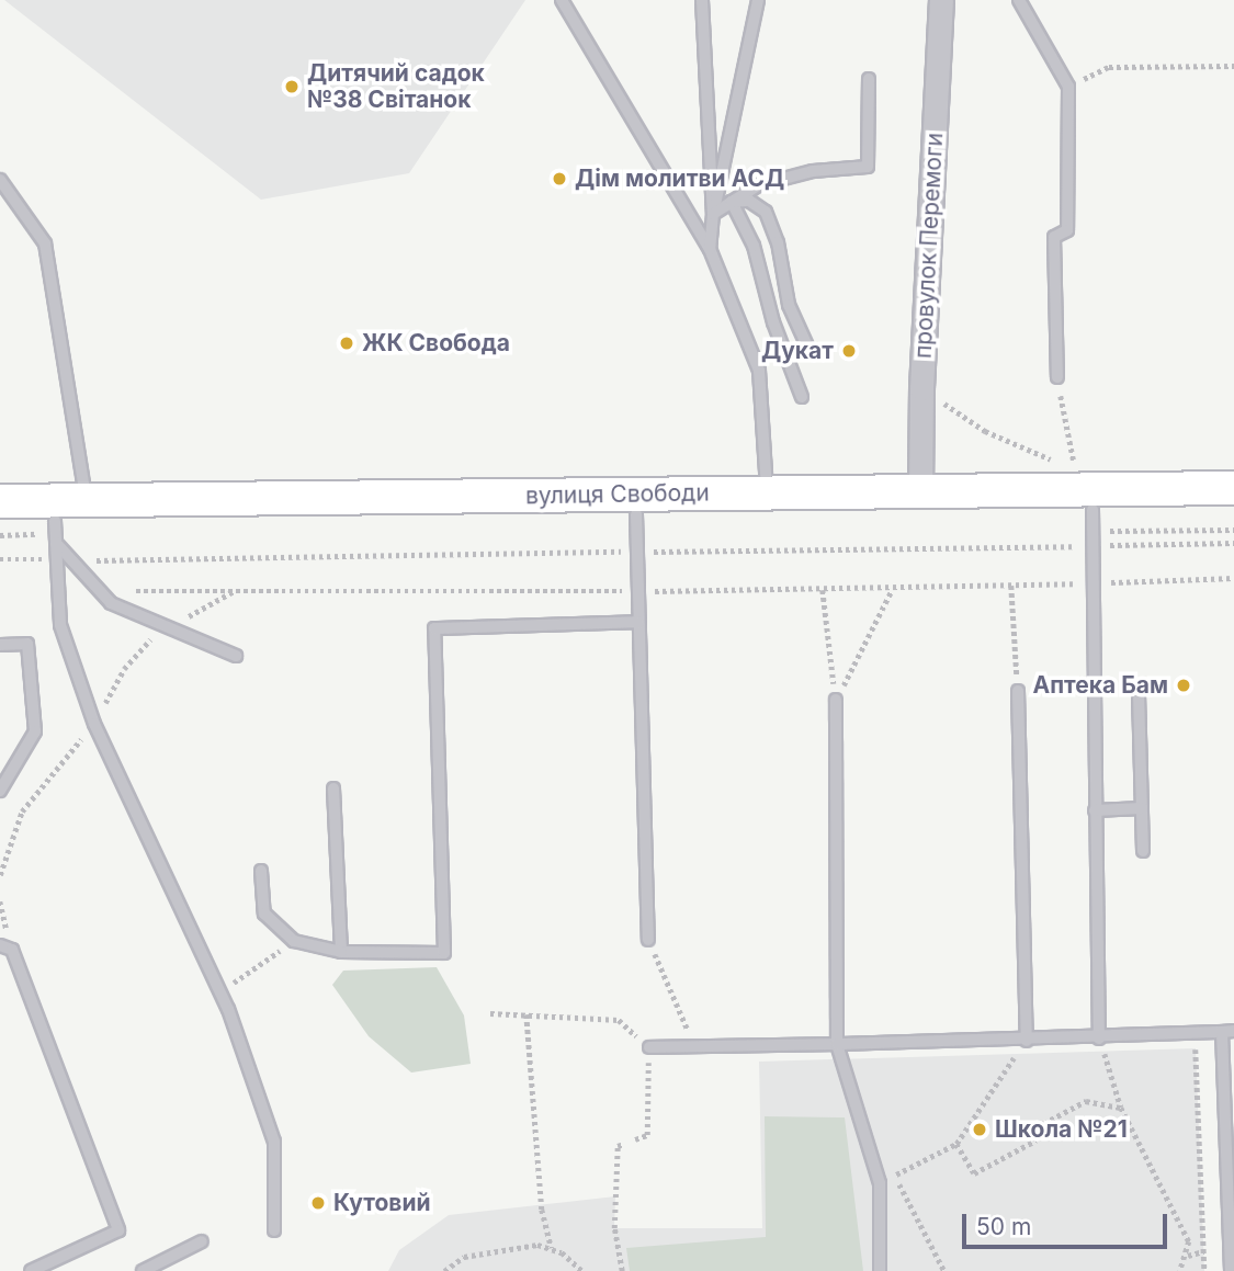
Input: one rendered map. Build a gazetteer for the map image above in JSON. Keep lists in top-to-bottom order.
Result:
{
  "streets": {
    "main road": ["вулиця Свободи"],
    "street": ["провулок Перемоги"]
  },
  "crossings": [
    ["провулок Перемоги", "вулиця Свободи"]
  ],
  "places": [
    "Дитячий садок №38 Світанок",
    "Дім молитви АСД",
    "ЖК Свобода",
    "Дукат",
    "Аптека Бам",
    "Школа №21",
    "Кутовий"
  ],
  "scale_bar": "50 m"
}
